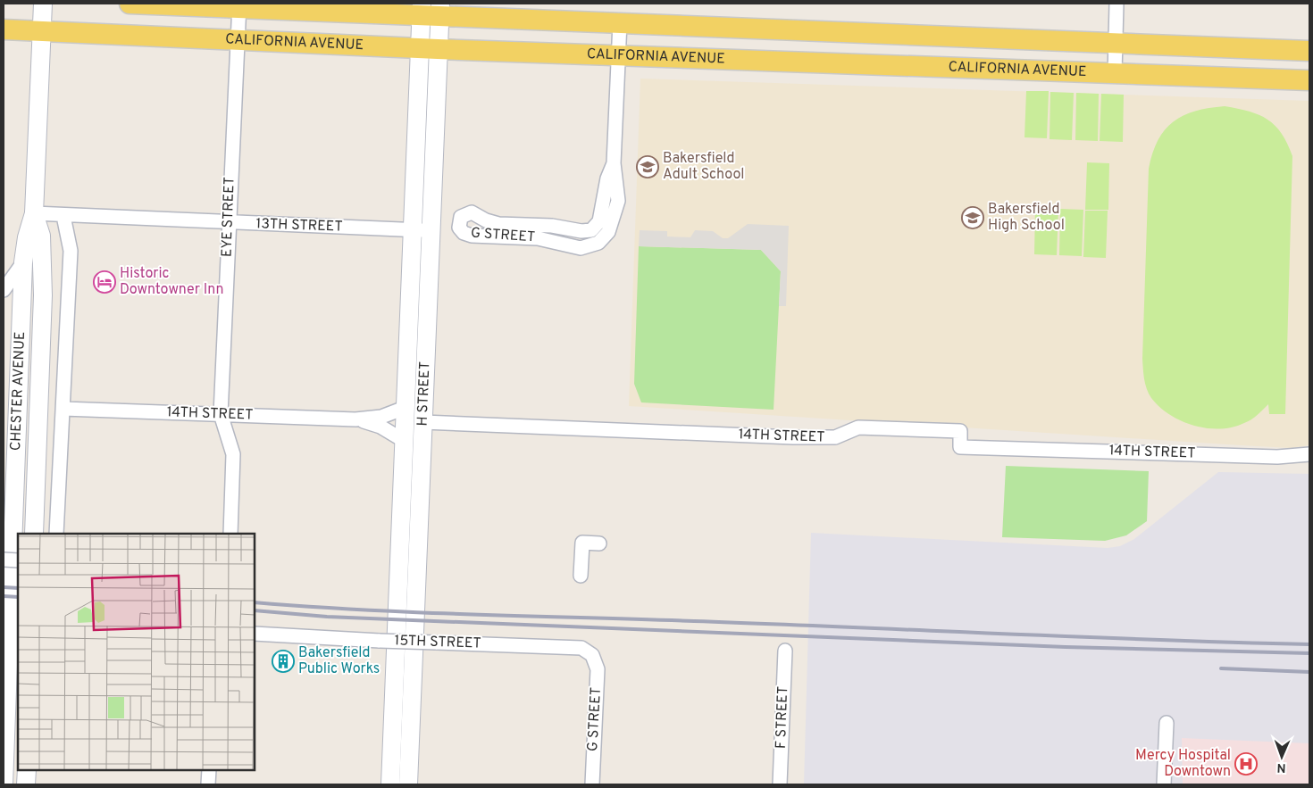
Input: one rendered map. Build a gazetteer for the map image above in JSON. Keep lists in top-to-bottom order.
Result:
{
  "streets": {
    "main road": ["CALIFORNIA AVENUE"],
    "street": [
      "EYE STREET",
      "13TH STREET",
      "G STREET",
      "CHESTER AVENUE",
      "H STREET",
      "14TH STREET",
      "15TH STREET",
      "F STREET"
    ]
  },
  "crossings": [
    ["CALIFORNIA AVENUE", "EYE STREET"],
    ["CALIFORNIA AVENUE", "G STREET"],
    ["CALIFORNIA AVENUE", "CHESTER AVENUE"],
    ["CALIFORNIA AVENUE", "H STREET"],
    ["EYE STREET", "13TH STREET"],
    ["EYE STREET", "14TH STREET"],
    ["13TH STREET", "CHESTER AVENUE"],
    ["13TH STREET", "H STREET"],
    ["G STREET", "15TH STREET"],
    ["H STREET", "14TH STREET"]
  ],
  "places": {
    "school or university": ["Bakersfield Adult School", "Bakersfield High School"],
    "hotel": ["Historic Downtowner Inn"],
    "building": ["Bakersfield Public Works"],
    "hospital": ["Mercy Hospital Downtown"]
  },
  "north": "bottom"
}
